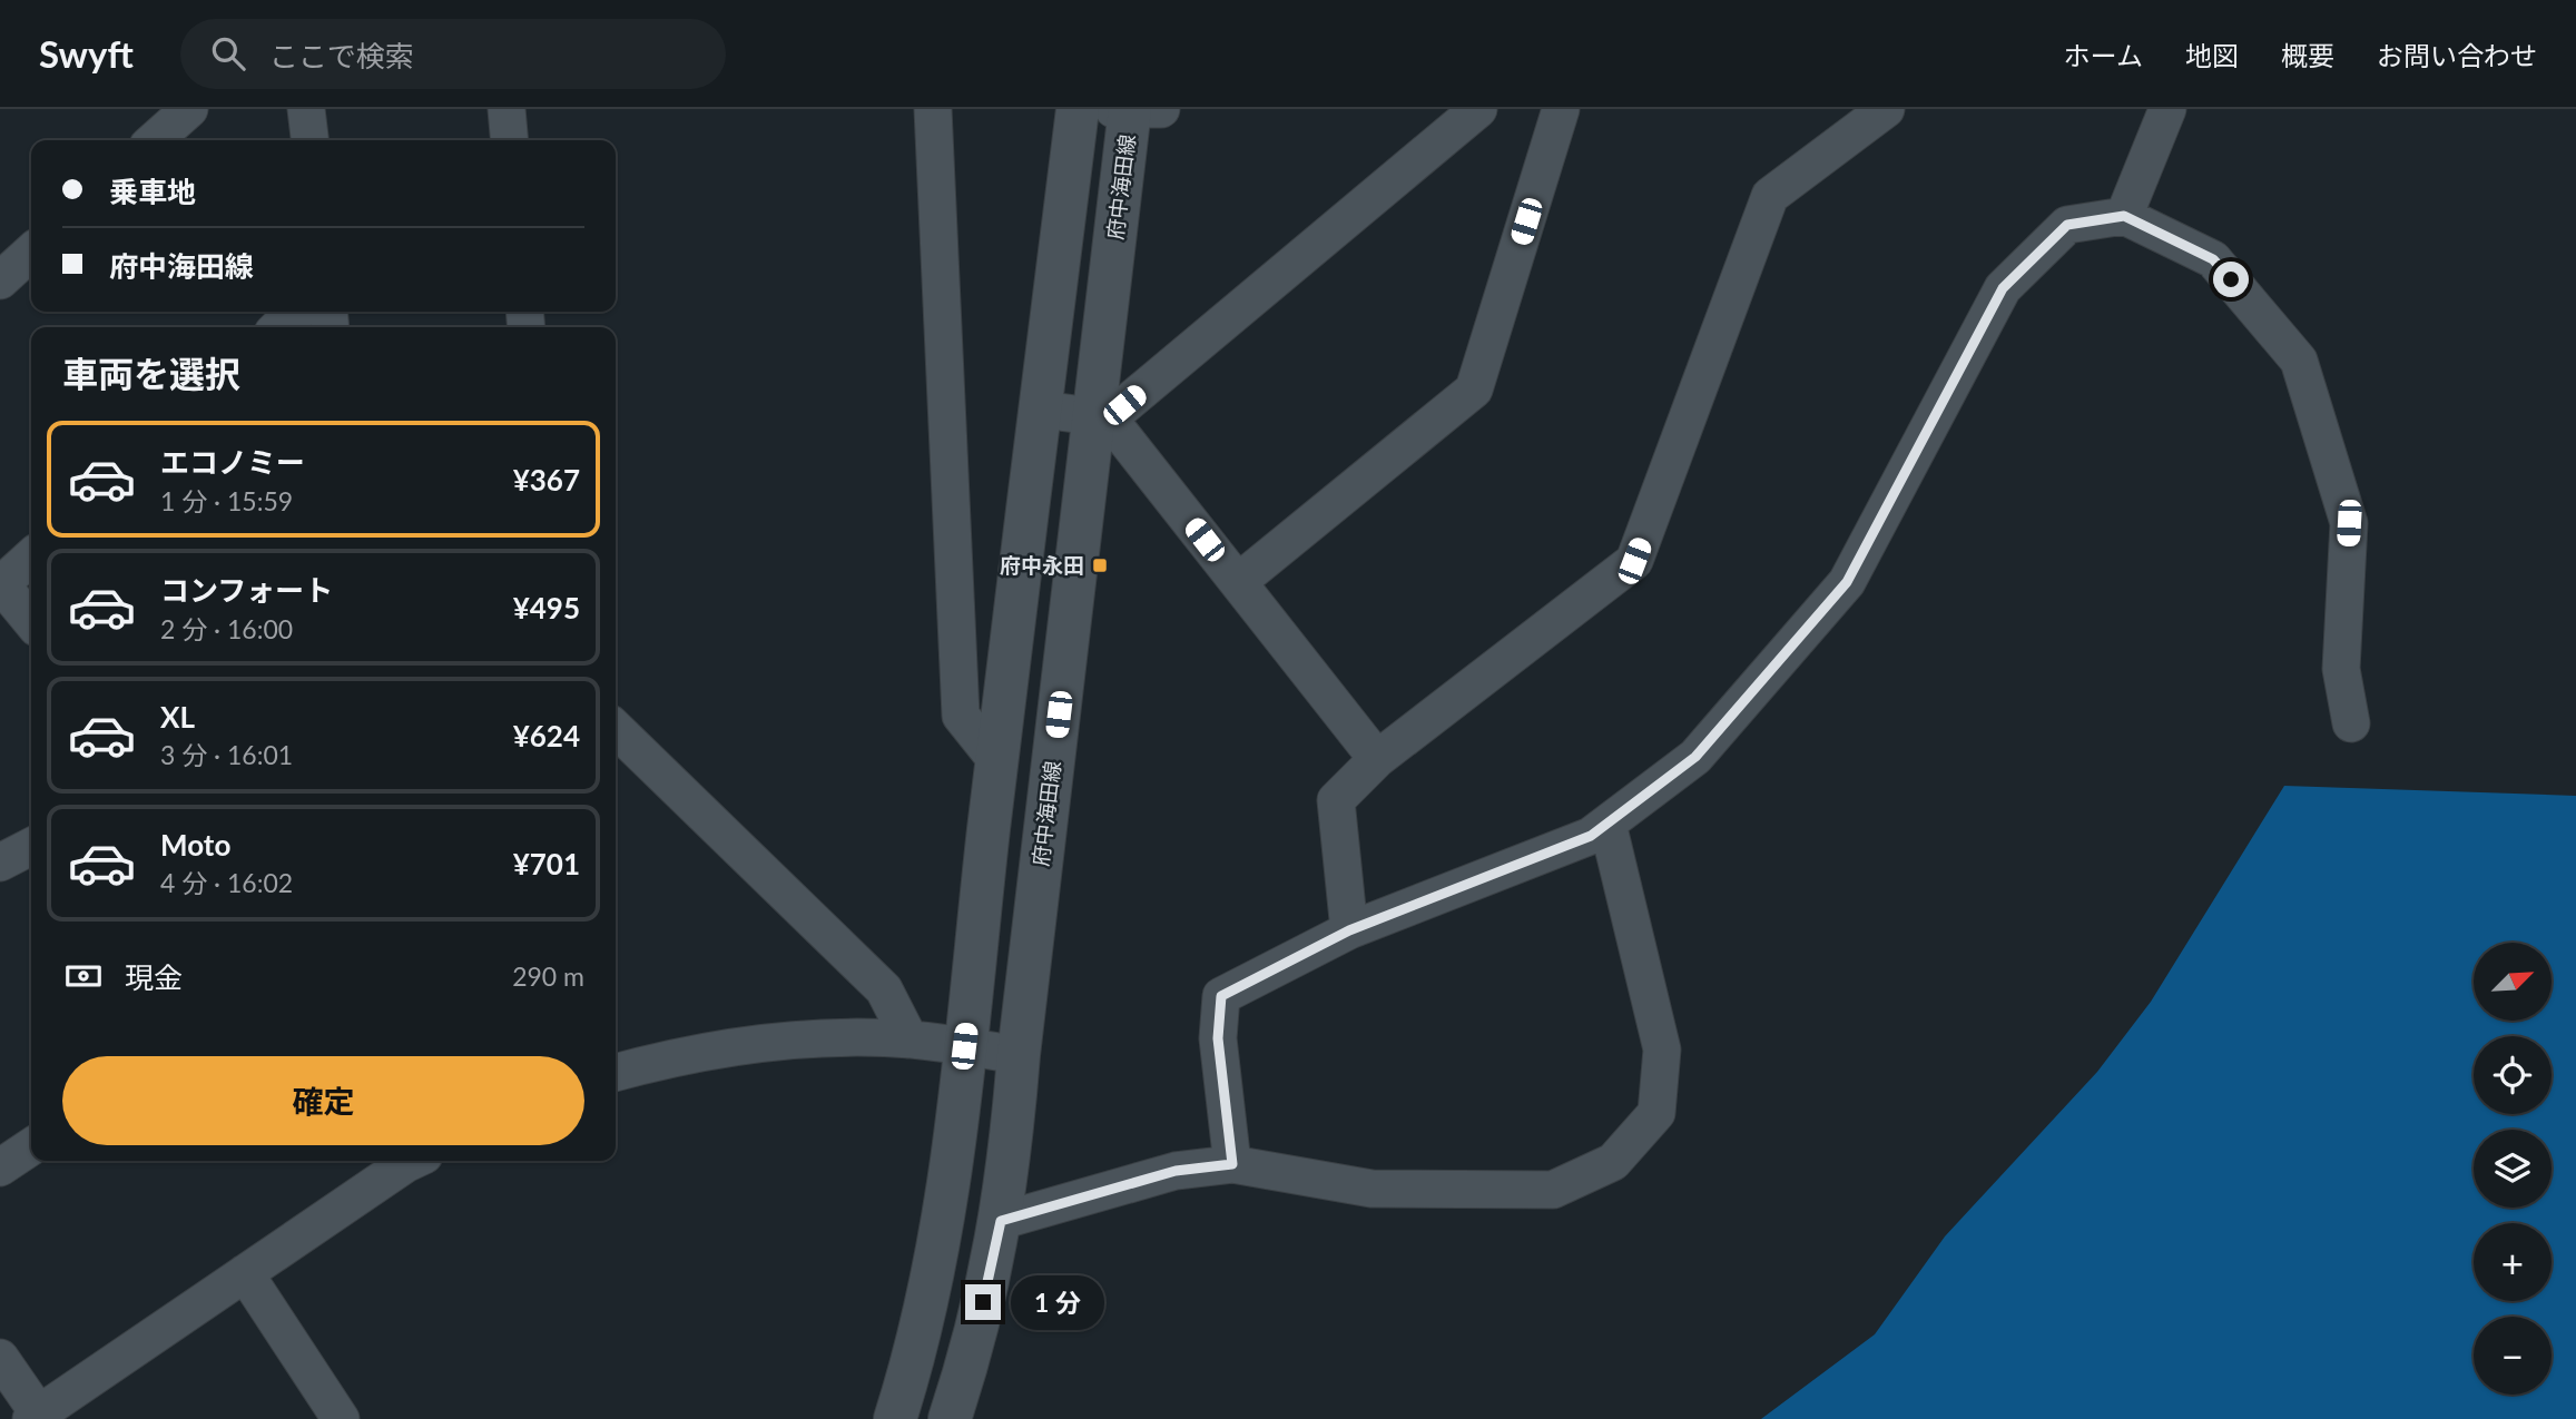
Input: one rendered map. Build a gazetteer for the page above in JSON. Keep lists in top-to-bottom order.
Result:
{
  "streets": {
    "main road": ["府中海田線"]
  },
  "places": {
    "transit": ["府中永田"]
  },
  "north": "top right",
  "page": {
    "header": "Swyft",
    "search": "ここで検索",
    "nav": [
      "ホーム",
      "地図",
      "概要",
      "お問い合わせ"
    ],
    "banner": ["乗車地", "府中海田線"],
    "heading": "車両を選択",
    "list": [
      {
        "name": "エコノミー",
        "note": "1 分 · 15:59",
        "value": "¥367"
      },
      {
        "name": "コンフォート",
        "note": "2 分 · 16:00",
        "value": "¥495"
      },
      {
        "name": "XL",
        "note": "3 分 · 16:01",
        "value": "¥624"
      },
      {
        "name": "Moto",
        "note": "4 分 · 16:02",
        "value": "¥701"
      }
    ],
    "pay": ["現金", "290 m"],
    "map_buttons": ["+", "−"],
    "buttons": "確定",
    "bubble": "1 分"
  }
}
